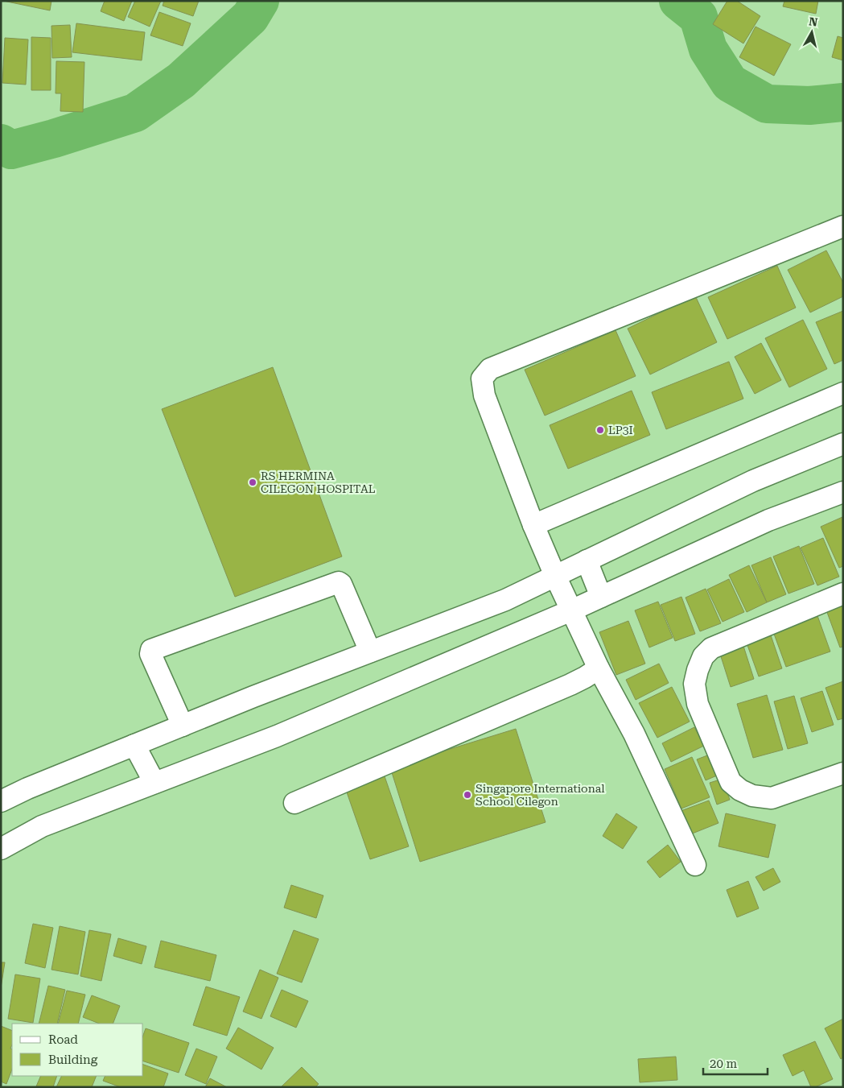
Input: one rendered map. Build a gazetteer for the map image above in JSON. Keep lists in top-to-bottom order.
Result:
{
  "places": ["LP3I", "RS HERMINA CILEGON HOSPITAL", "Singapore International School Cilegon"],
  "legend": ["Road", "Building"],
  "scale_bar": "20 m",
  "north": "top"
}
